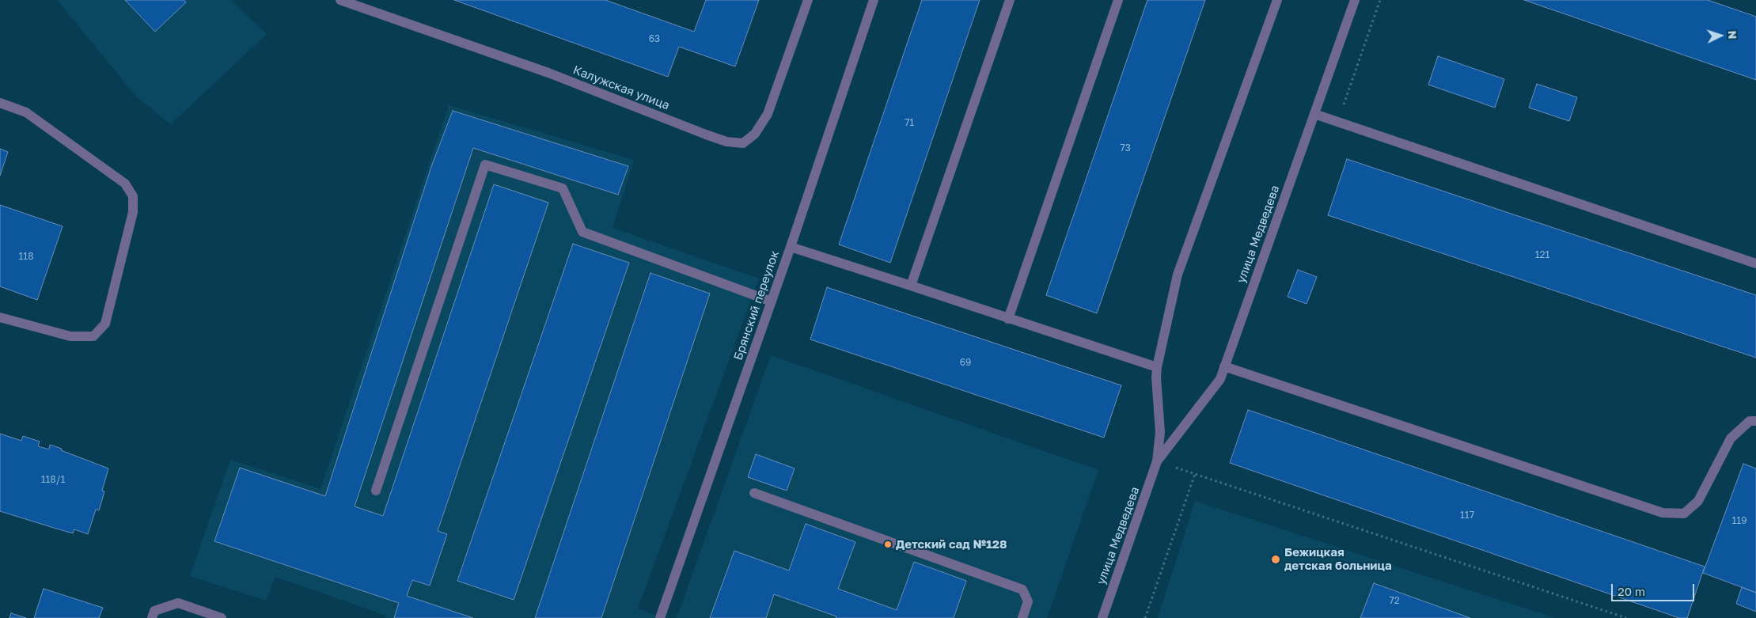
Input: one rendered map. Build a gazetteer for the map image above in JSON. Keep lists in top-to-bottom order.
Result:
{
  "streets": {
    "street": ["Калужская улица", "улица Медведева", "Брянский переулок"]
  },
  "places": ["Детский сад №128", "Бежицкая детская больница"],
  "house_numbers": [
    "63",
    "71",
    "73",
    "121",
    "118",
    "69",
    "118/1",
    "117",
    "119",
    "72"
  ],
  "scale_bar": "20 m",
  "north": "right"
}
